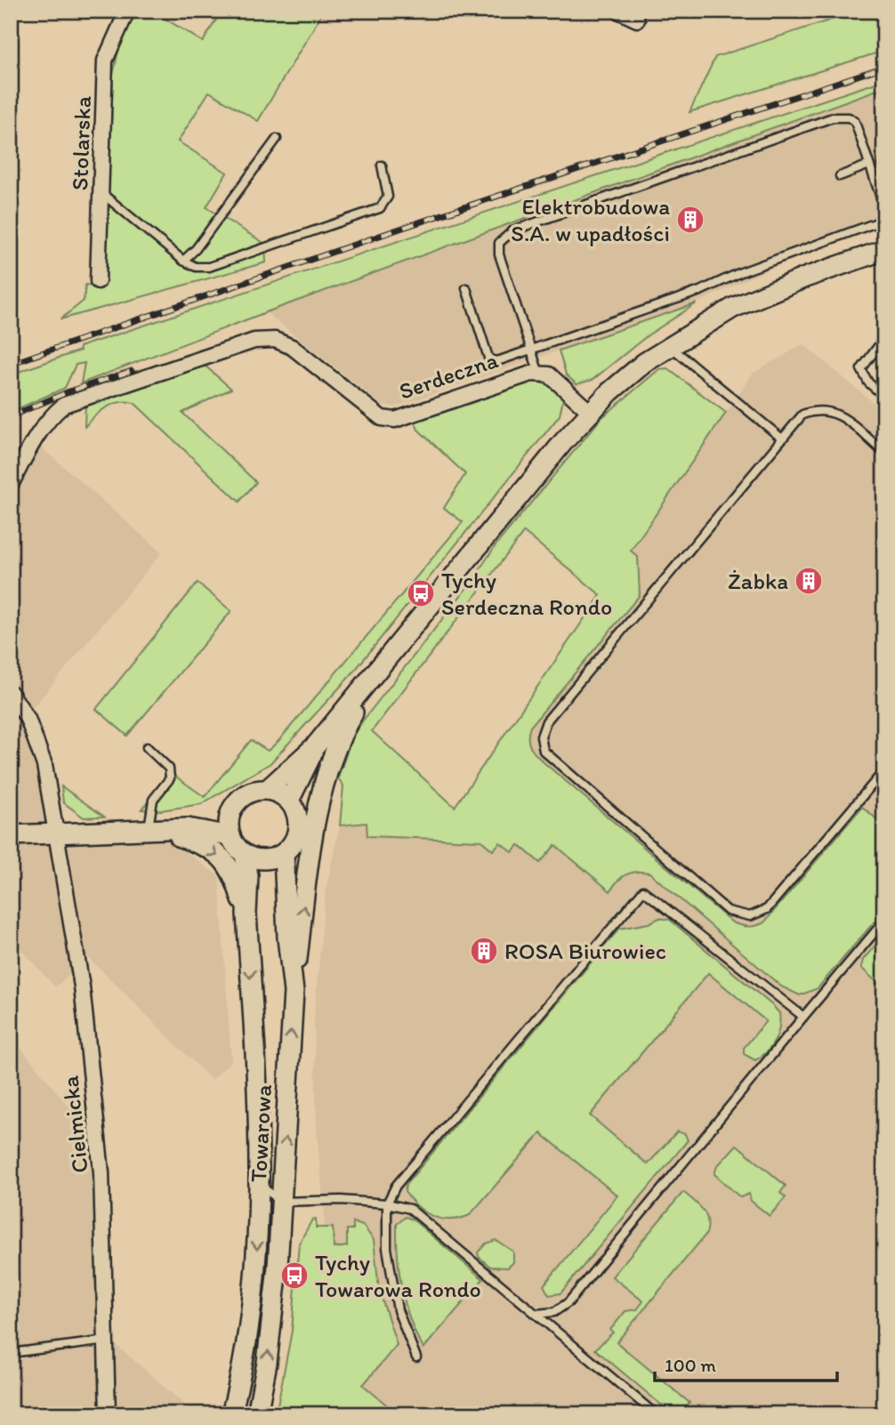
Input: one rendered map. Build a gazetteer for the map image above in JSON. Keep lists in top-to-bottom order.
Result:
{
  "streets": {
    "street": [
      "Stolarska",
      "Serdeczna",
      "Cielmicka",
      "Towarowa"
    ]
  },
  "places": {
    "building": ["Elektrobudowa S.A. w upadłości", "Żabka", "ROSA Biurowiec"],
    "bus stop": ["Tychy Serdeczna Rondo", "Tychy Towarowa Rondo"]
  },
  "scale_bar": "100 m"
}
